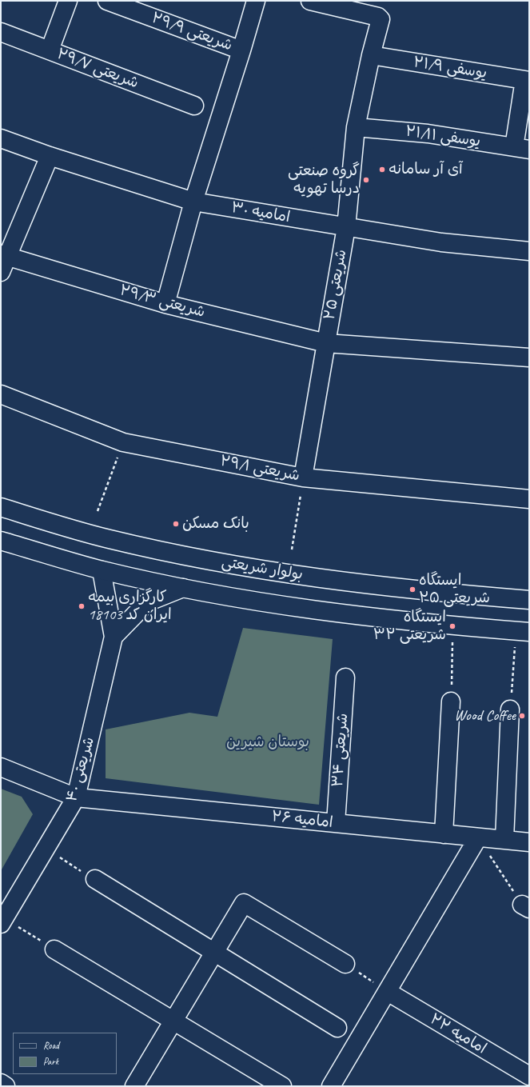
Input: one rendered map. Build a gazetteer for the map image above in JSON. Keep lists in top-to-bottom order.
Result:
{
  "streets": {
    "street": [
      "شریعتی ۲۹/۹",
      "یوسفی ۲۱/۹",
      "شریعتی ۲۹/۷",
      "یوسفی ۲۱/۱۱",
      "امامیه ۳۰",
      "شریعتی ۲۵",
      "شریعتی ۲۹/۳",
      "شریعتی ۲۹/۱",
      "بولوار شریعتی",
      "شریعتی ۳۴",
      "شریعتی ۴۰",
      "امامیه ۲۶",
      "امامیه ۲۲"
    ]
  },
  "crossings": [
    ["یوسفی ۲۱/۹", "شریعتی ۲۵"],
    ["یوسفی ۲۱/۱۱", "شریعتی ۲۵"],
    ["امامیه ۳۰", "شریعتی ۲۵"],
    ["شریعتی ۲۵", "شریعتی ۲۹/۳"],
    ["شریعتی ۲۵", "شریعتی ۲۹/۱"],
    ["بولوار شریعتی", "شریعتی ۴۰"],
    ["شریعتی ۳۴", "امامیه ۲۶"],
    ["شریعتی ۴۰", "امامیه ۲۶"]
  ],
  "parks": ["بوستان شیرین"],
  "places": [
    "آی آر سامانه",
    "گروه صنعتی درسا تهویه",
    "بانک مسکن",
    "ایستگاه شریعتی ۲۵",
    "کارگزاری بیمه ایران کد 18103",
    "ایستگاه شریعتی ۳۲",
    "Wood Coffee"
  ],
  "legend": ["Road", "Park"]
}
